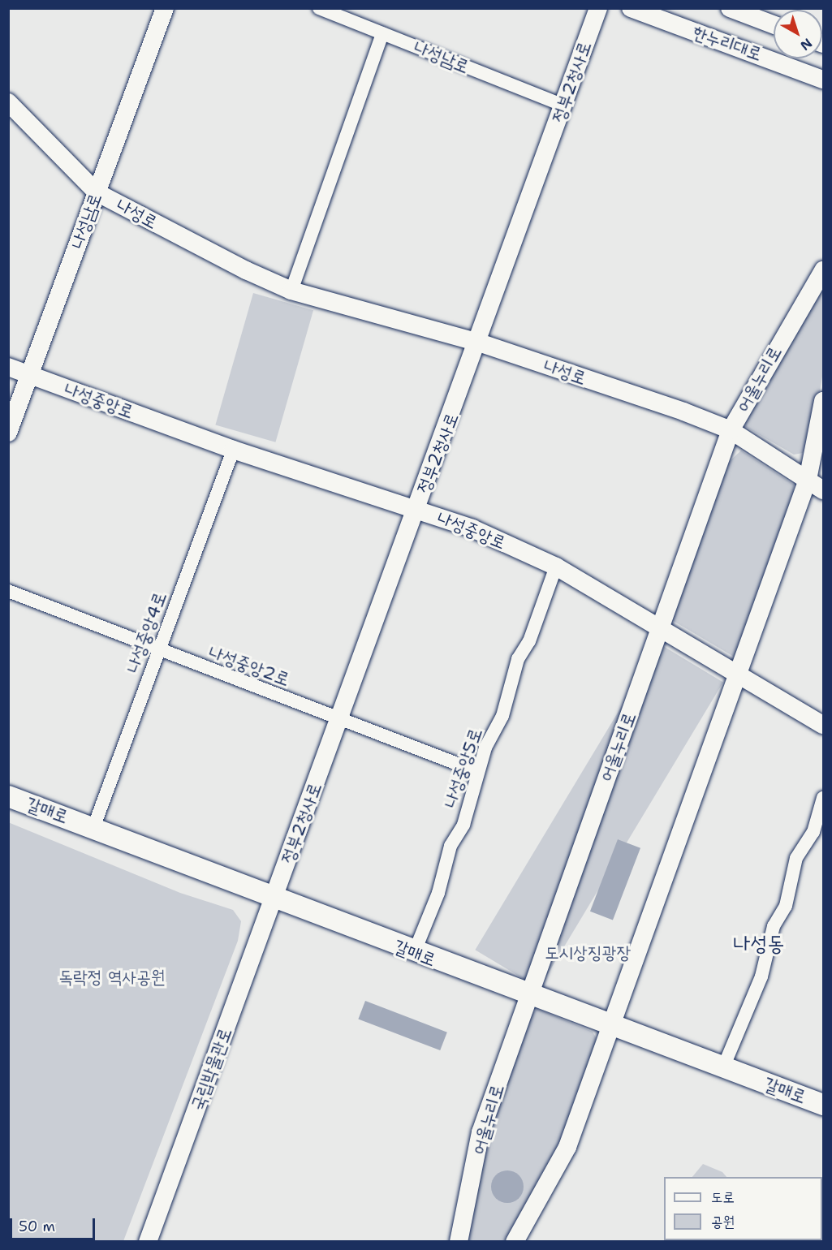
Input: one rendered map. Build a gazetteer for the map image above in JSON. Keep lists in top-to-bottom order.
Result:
{
  "streets": {
    "main road": ["갈매로"],
    "street": [
      "한누리대로",
      "나성남로",
      "정부2청사로",
      "나성로",
      "어울누리로",
      "나성중앙로",
      "나성중앙4로",
      "나성중앙2로",
      "나성중앙5로",
      "국립박물관로"
    ]
  },
  "crossings": [
    ["나성남로", "정부2청사로"],
    ["나성남로", "나성로"],
    ["나성남로", "나성중앙로"],
    ["정부2청사로", "나성로"],
    ["정부2청사로", "나성중앙로"],
    ["정부2청사로", "나성중앙2로"],
    ["정부2청사로", "갈매로"],
    ["정부2청사로", "국립박물관로"],
    ["나성로", "어울누리로"],
    ["어울누리로", "나성중앙로"],
    ["어울누리로", "갈매로"],
    ["나성중앙로", "나성중앙4로"],
    ["나성중앙로", "나성중앙5로"],
    ["나성중앙4로", "나성중앙2로"],
    ["나성중앙4로", "갈매로"],
    ["나성중앙2로", "나성중앙5로"],
    ["나성중앙5로", "갈매로"],
    ["갈매로", "국립박물관로"]
  ],
  "districts": ["나성동"],
  "parks": ["도시상징광장", "독락정 역사공원"],
  "legend": ["도로", "공원"],
  "scale_bar": "50 m",
  "north": "bottom right"
}
